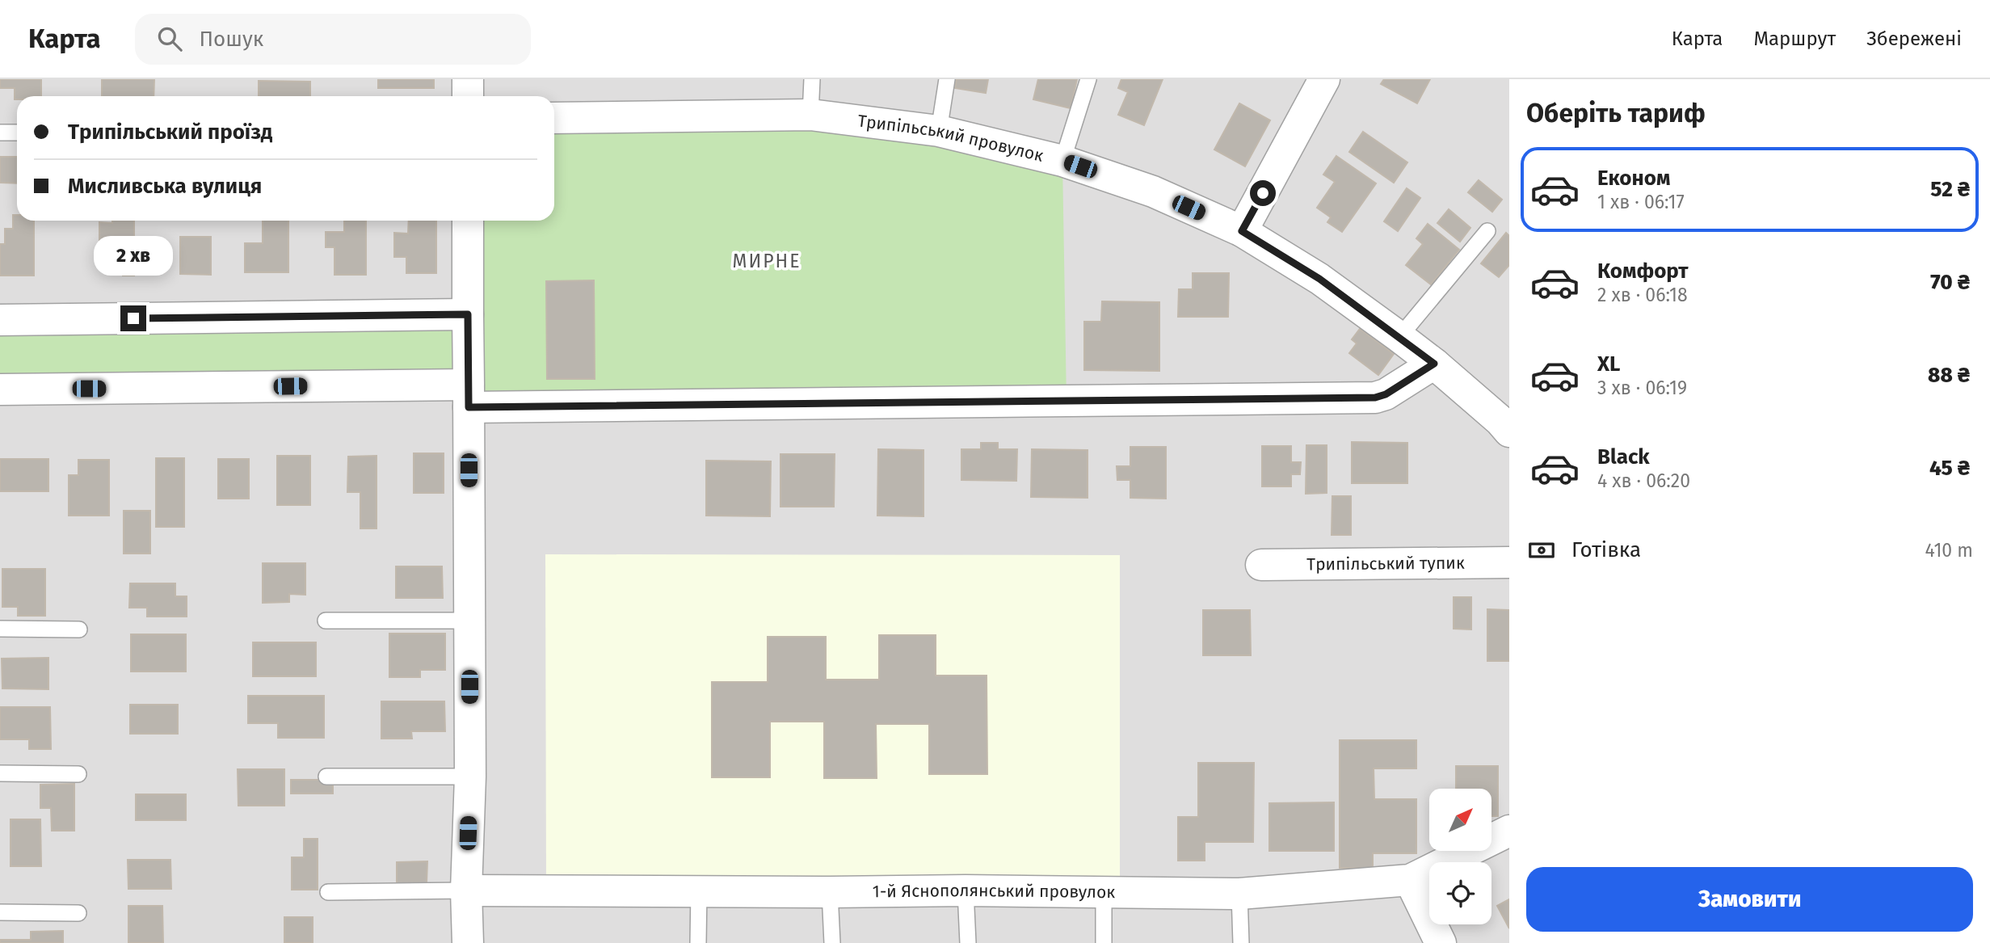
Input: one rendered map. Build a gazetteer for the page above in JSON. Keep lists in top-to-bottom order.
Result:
{
  "streets": {
    "street": ["Трипільський провулок", "Трипільський тупик", "1-й Яснополянський провулок"]
  },
  "districts": ["МИРНЕ"],
  "north": "top right",
  "page": {
    "header": "Карта",
    "search": "Пошук",
    "nav": ["Карта", "Маршрут", "Збережені"],
    "heading": "Оберіть тариф",
    "banner": ["Трипільський проїзд", "Мисливська вулиця"],
    "list": [
      {
        "name": "Економ",
        "note": "1 хв · 06:17",
        "value": "52 ₴"
      },
      {
        "name": "Комфорт",
        "note": "2 хв · 06:18",
        "value": "70 ₴"
      },
      {
        "name": "XL",
        "note": "3 хв · 06:19",
        "value": "88 ₴"
      },
      {
        "name": "Black",
        "note": "4 хв · 06:20",
        "value": "45 ₴"
      }
    ],
    "bubble": "2 хв",
    "pay": ["Готівка", "410 m"],
    "buttons": "Замовити"
  }
}
